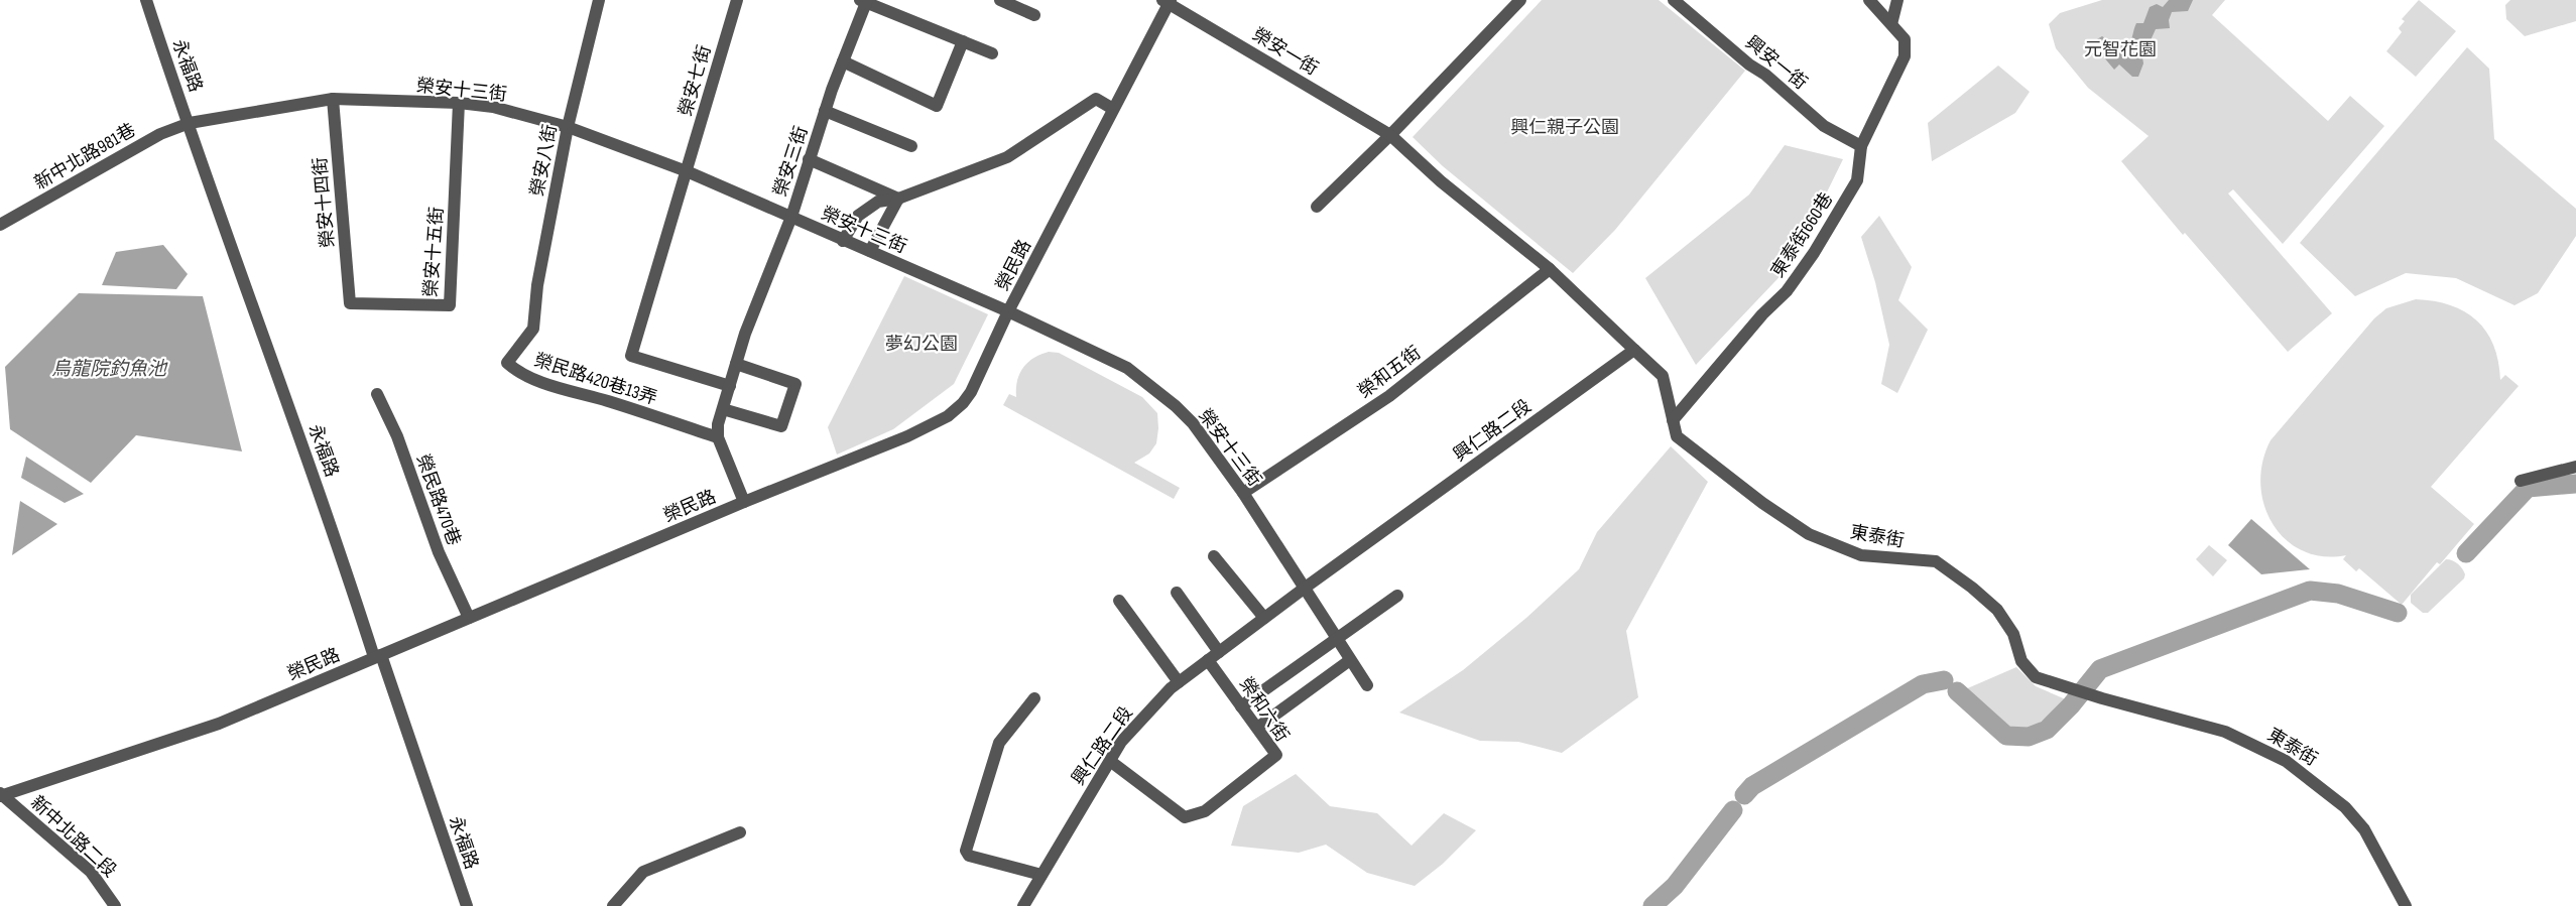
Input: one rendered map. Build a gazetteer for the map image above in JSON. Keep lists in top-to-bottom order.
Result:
{
  "streets": {
    "street": [
      "榮安一街",
      "興安一街",
      "永福路",
      "榮安七街",
      "榮安十三街",
      "新中北路981巷",
      "榮安八街",
      "榮安三街",
      "榮安十四街",
      "東泰街660巷",
      "榮安十五街",
      "榮民路",
      "榮和五街",
      "榮民路420巷13弄",
      "興仁路二段",
      "榮民路470巷",
      "東泰街",
      "榮和六街",
      "新中北路二段"
    ]
  },
  "crossings": [
    ["榮安一街", "榮民路"],
    ["興安一街", "東泰街660巷"],
    ["永福路", "榮安十三街"],
    ["永福路", "新中北路981巷"],
    ["永福路", "榮民路"],
    ["榮安七街", "榮安十三街"],
    ["榮安七街", "榮安三街"],
    ["榮安十三街", "新中北路981巷"],
    ["榮安十三街", "榮安八街"],
    ["榮安十三街", "榮安三街"],
    ["榮安十三街", "榮安十四街"],
    ["榮安十三街", "榮安十五街"],
    ["榮安十三街", "榮民路"],
    ["榮安十三街", "榮和五街"],
    ["榮安十三街", "興仁路二段"],
    ["榮安八街", "榮民路420巷13弄"],
    ["榮安三街", "榮民路420巷13弄"],
    ["榮安十四街", "榮安十五街"],
    ["東泰街660巷", "東泰街"],
    ["榮民路", "榮民路470巷"],
    ["榮民路", "新中北路二段"],
    ["興仁路二段", "東泰街"],
    ["興仁路二段", "榮和六街"]
  ],
  "water": ["烏龍院釣魚池"],
  "parks": ["元智花園", "興仁親子公園", "夢幻公園"]
}
